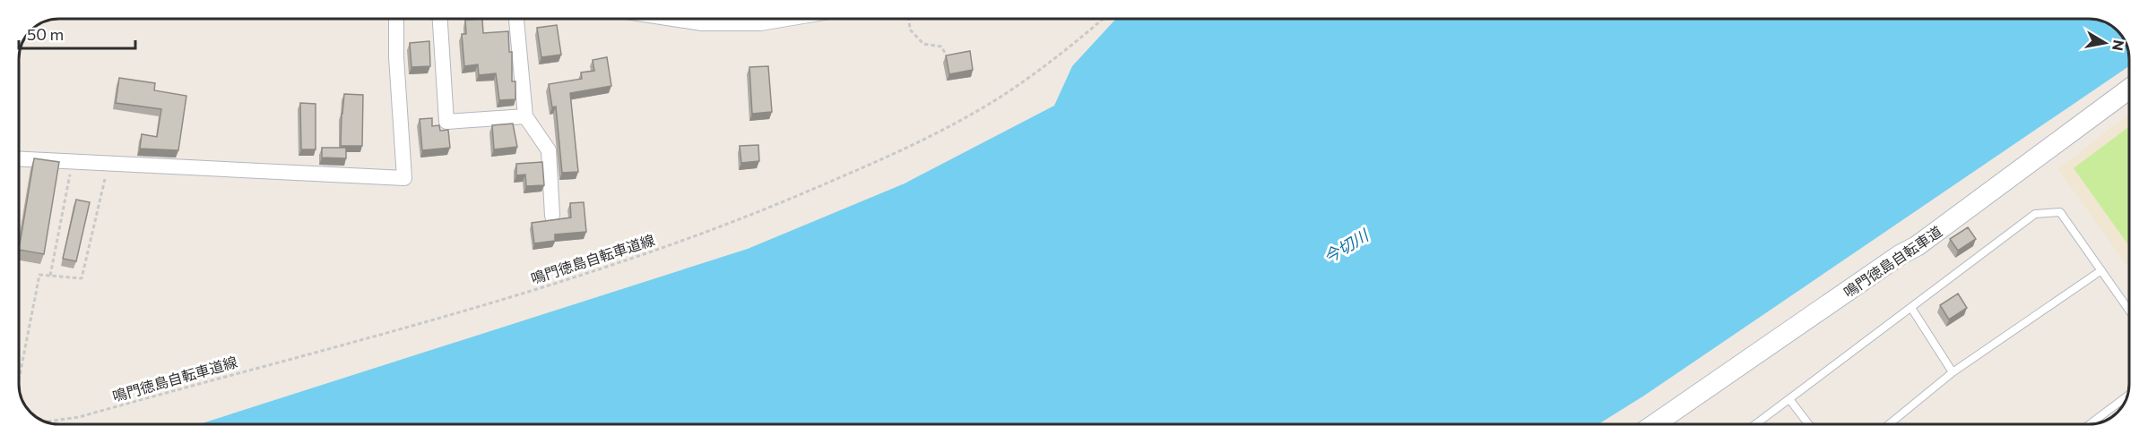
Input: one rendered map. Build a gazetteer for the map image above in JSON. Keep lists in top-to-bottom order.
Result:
{
  "streets": {
    "main road": ["鳴門徳島自転車道"],
    "path": ["鳴門徳島自転車道線"]
  },
  "water": ["今切川"],
  "scale_bar": "50 m",
  "north": "right"
}
